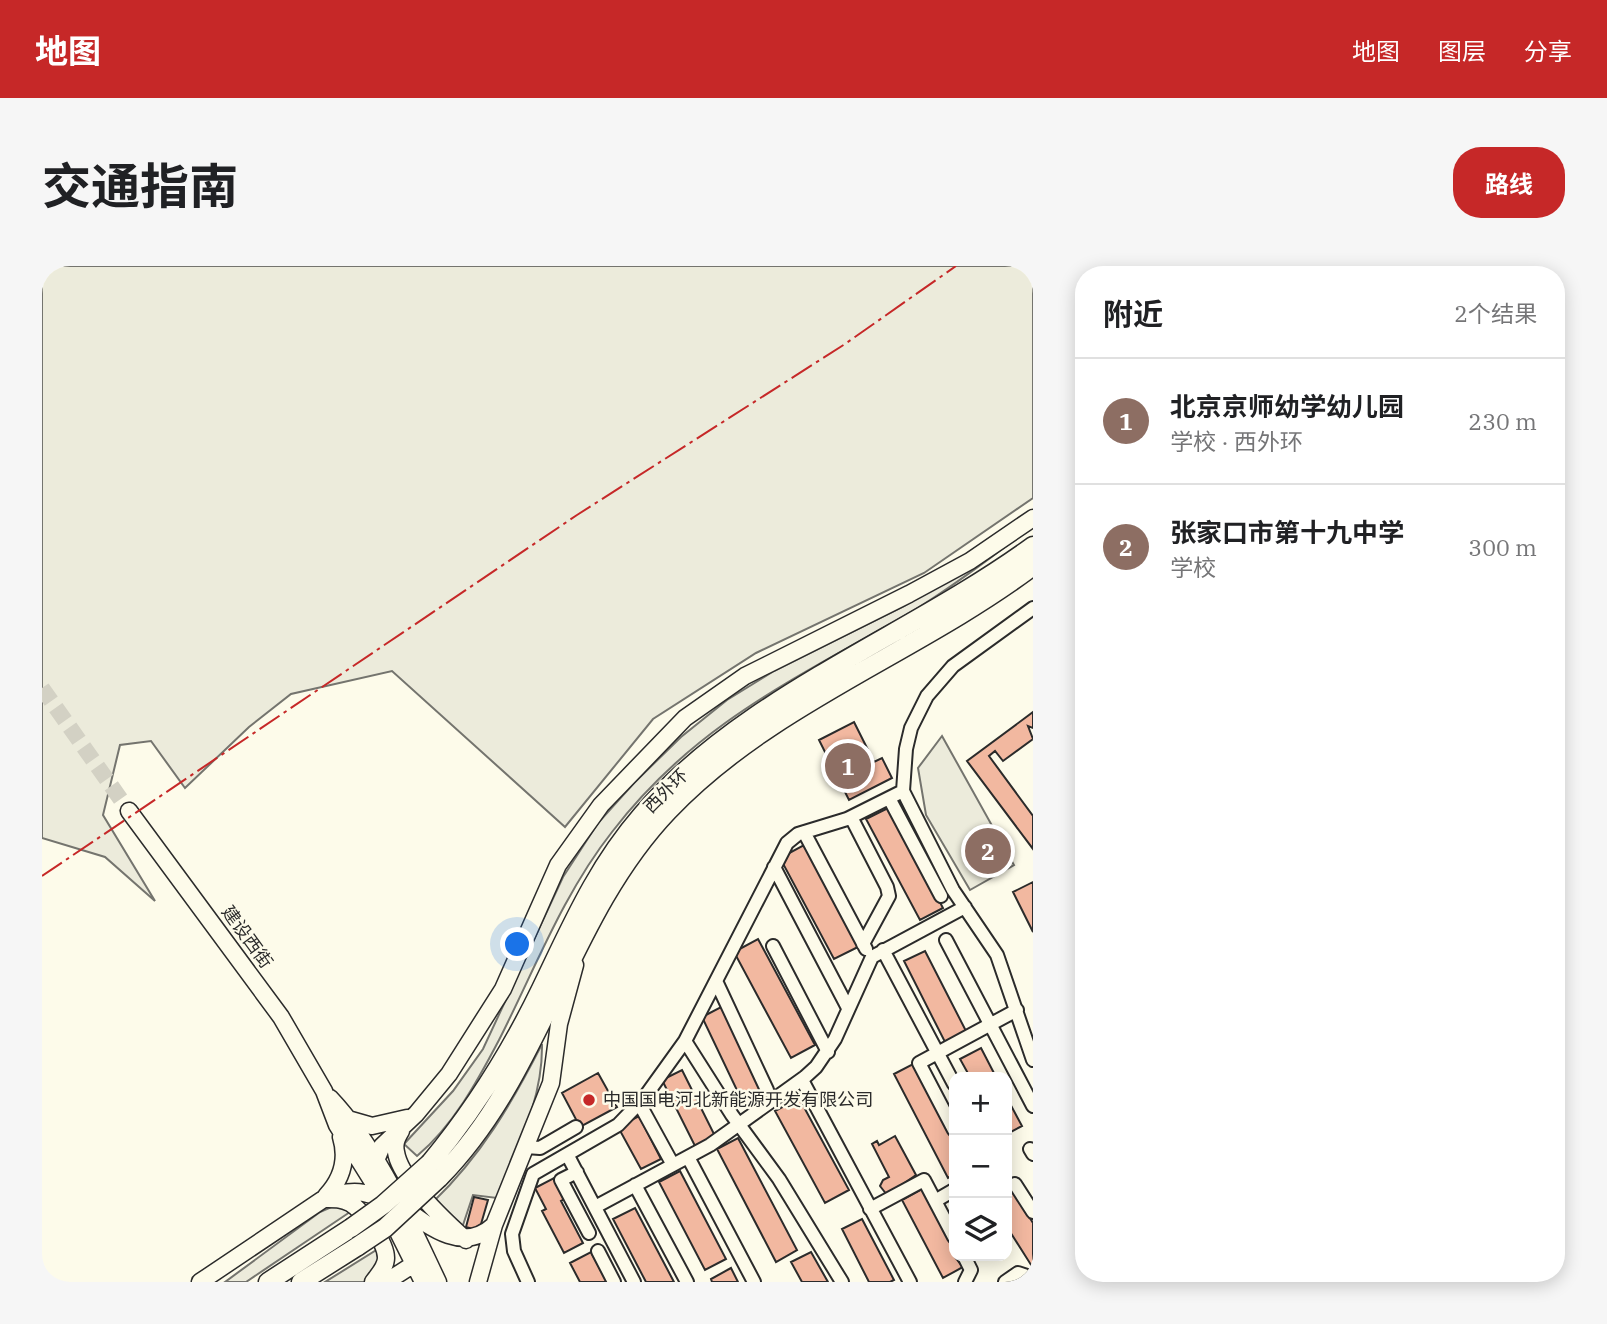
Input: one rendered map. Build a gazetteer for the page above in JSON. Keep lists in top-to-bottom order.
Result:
{
  "streets": {
    "highway": ["西外环"],
    "main road": ["建设西街"]
  },
  "places": ["中国国电河北新能源开发有限公司"],
  "page": {
    "header": "地图",
    "nav": ["地图", "图层", "分享"],
    "title": "交通指南",
    "buttons": "路线",
    "heading": ["附近", "2个结果"],
    "list": [
      {
        "mark": "1",
        "name": "北京京师幼学幼儿园",
        "note": "学校 · 西外环",
        "value": "230 m"
      },
      {
        "mark": "2",
        "name": "张家口市第十九中学",
        "note": "学校",
        "value": "300 m"
      }
    ],
    "pins": ["1", "2"],
    "map_buttons": ["+", "−"]
  }
}
